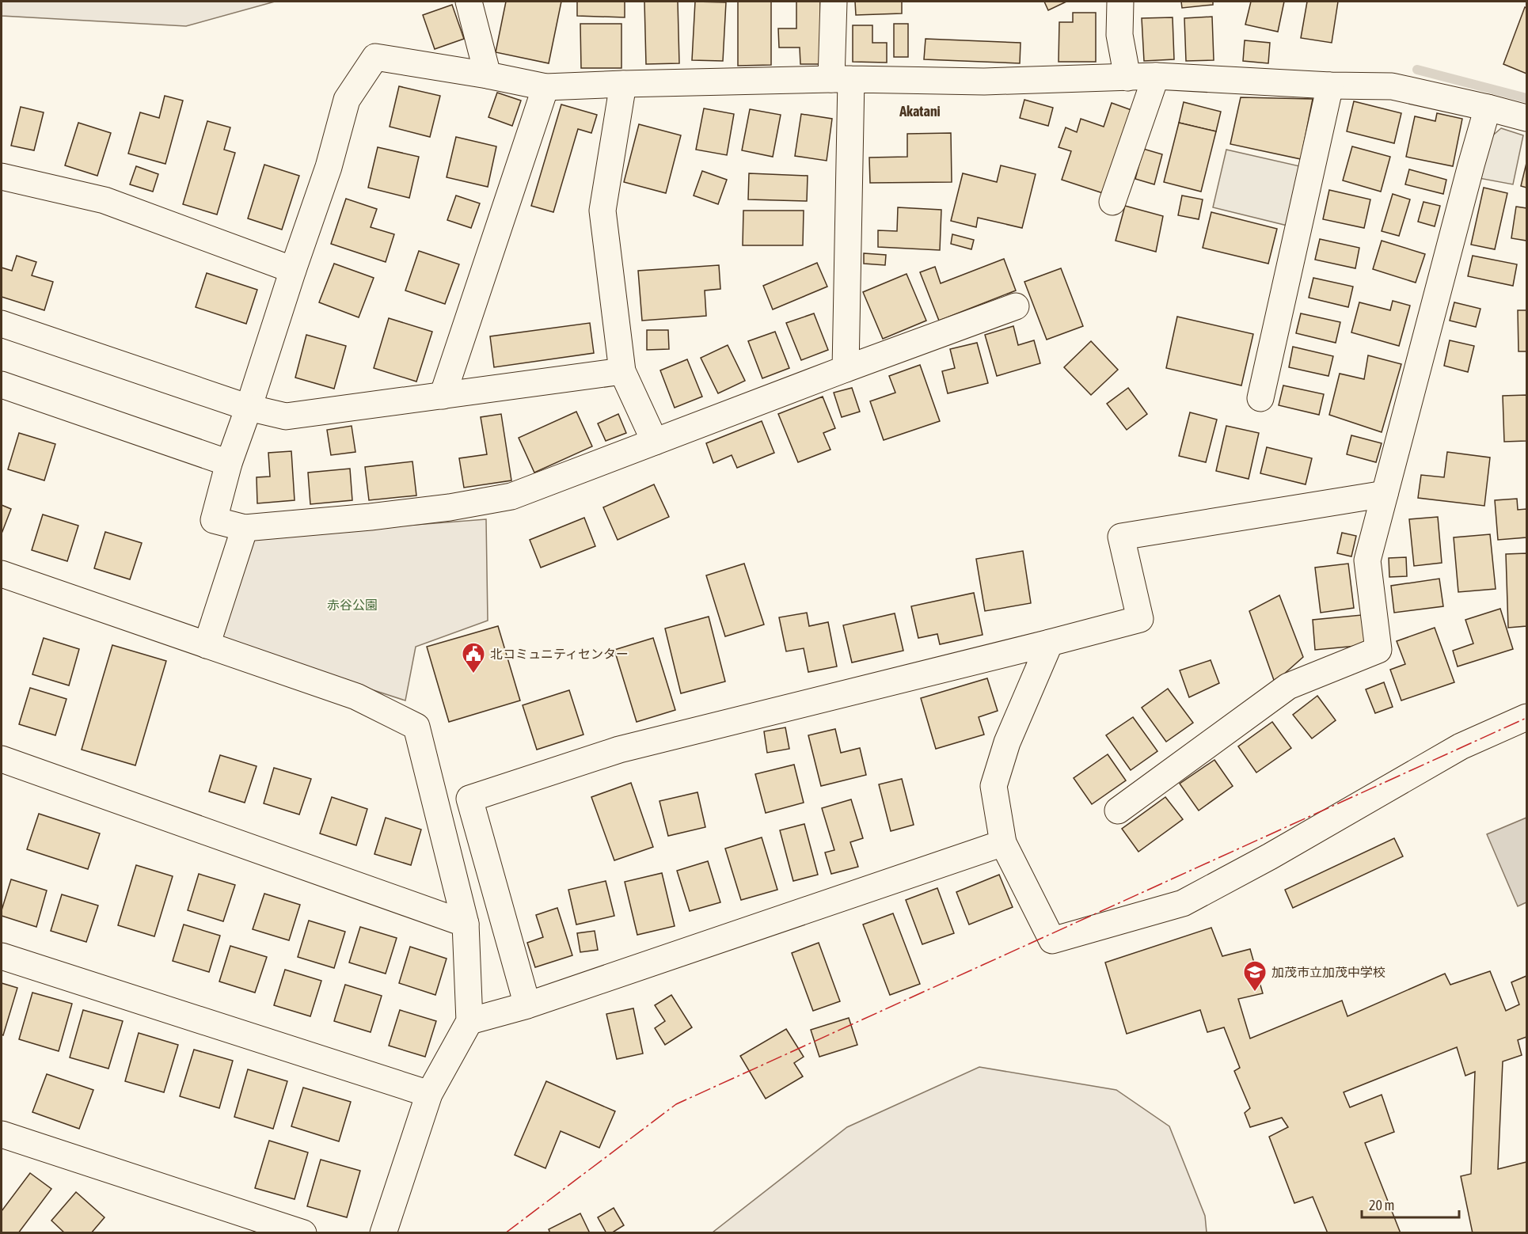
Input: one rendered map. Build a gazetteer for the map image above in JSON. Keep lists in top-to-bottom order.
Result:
{
  "districts": ["Akatani"],
  "parks": ["赤谷公園"],
  "places": {
    "public building": ["北コミュニティセンター"],
    "school or university": ["加茂市立加茂中学校"]
  },
  "scale_bar": "20 m"
}
